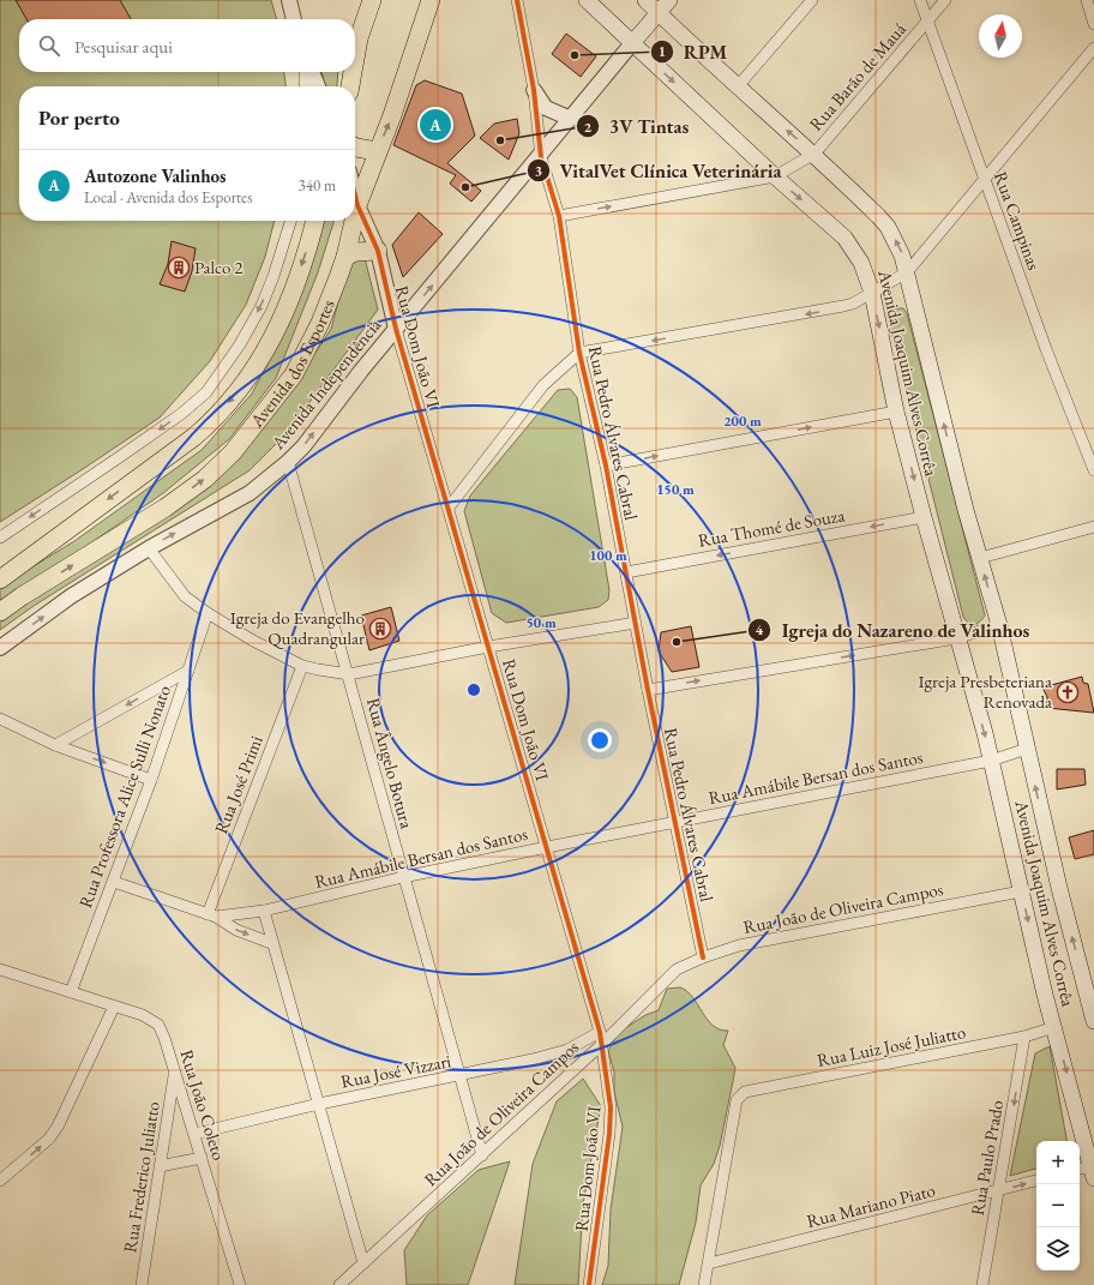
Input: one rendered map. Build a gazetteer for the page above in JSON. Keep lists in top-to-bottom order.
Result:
{
  "streets": {
    "main road": ["Avenida dos Esportes", "Avenida Joaquim Alves Corrêa", "Avenida Independência"],
    "street": [
      "Rua Barão de Mauá",
      "Rua Campinas",
      "Rua Dom João VI",
      "Rua Pedro Álvares Cabral",
      "Rua Thomé de Souza",
      "Rua Ângelo Botura",
      "Rua Amábile Bersan dos Santos",
      "Rua José Primi",
      "Rua Professora Alice Sulli Nonato",
      "Rua João de Oliveira Campos",
      "Rua Luiz José Juliatto",
      "Rua José Vizzari",
      "Rua João Coleto",
      "Rua Paulo Prado",
      "Rua Frederico Juliatto",
      "Rua Mariano Piato"
    ]
  },
  "crossings": [
    ["Rua Barão de Mauá", "Rua Campinas"],
    ["Rua Barão de Mauá", "Avenida Joaquim Alves Corrêa"],
    ["Rua Barão de Mauá", "Rua Pedro Álvares Cabral"],
    ["Rua Dom João VI", "Avenida dos Esportes"],
    ["Rua Dom João VI", "Avenida Independência"],
    ["Rua Dom João VI", "Rua Amábile Bersan dos Santos"],
    ["Rua Dom João VI", "Rua João de Oliveira Campos"],
    ["Rua Dom João VI", "Rua José Vizzari"],
    ["Avenida Joaquim Alves Corrêa", "Avenida Independência"],
    ["Avenida Joaquim Alves Corrêa", "Rua Thomé de Souza"],
    ["Avenida Joaquim Alves Corrêa", "Rua Amábile Bersan dos Santos"],
    ["Avenida Joaquim Alves Corrêa", "Rua João de Oliveira Campos"],
    ["Avenida Joaquim Alves Corrêa", "Rua Luiz José Juliatto"],
    ["Avenida Independência", "Rua Pedro Álvares Cabral"],
    ["Avenida Independência", "Rua Ângelo Botura"],
    ["Rua Pedro Álvares Cabral", "Rua Thomé de Souza"],
    ["Rua Pedro Álvares Cabral", "Rua Amábile Bersan dos Santos"],
    ["Rua Pedro Álvares Cabral", "Rua João de Oliveira Campos"],
    ["Rua Ângelo Botura", "Rua Amábile Bersan dos Santos"],
    ["Rua Ângelo Botura", "Rua João de Oliveira Campos"],
    ["Rua Ângelo Botura", "Rua José Vizzari"],
    ["Rua Amábile Bersan dos Santos", "Rua José Primi"],
    ["Rua Professora Alice Sulli Nonato", "Rua João Coleto"],
    ["Rua Luiz José Juliatto", "Rua Paulo Prado"],
    ["Rua Luiz José Juliatto", "Rua Mariano Piato"],
    ["Rua José Vizzari", "Rua João Coleto"],
    ["Rua João Coleto", "Rua Frederico Juliatto"],
    ["Rua Paulo Prado", "Rua Mariano Piato"]
  ],
  "one_way": [
    "Rua Barão de Mauá",
    "Avenida Independência",
    "Rua Thomé de Souza",
    "Rua Paulo Prado"
  ],
  "places": {
    "other": [
      "RPM",
      "3V Tintas",
      "VitalVet Clínica Veterinária",
      "Igreja do Nazareno de Valinhos"
    ],
    "building": ["Palco 2", "Igreja do Evangelho Quadrangular"],
    "church": ["Igreja Presbeteriana Renovada"]
  },
  "north": "top",
  "page": {
    "search": "Pesquisar aqui",
    "heading": "Por perto",
    "pins": "A",
    "list": [
      {
        "mark": "A",
        "name": "Autozone Valinhos",
        "note": "Local · Avenida dos Esportes",
        "value": "340 m"
      }
    ],
    "map_buttons": ["+", "−"]
  },
  "rings": [
    "200 m",
    "150 m",
    "100 m",
    "50 m"
  ]
}
